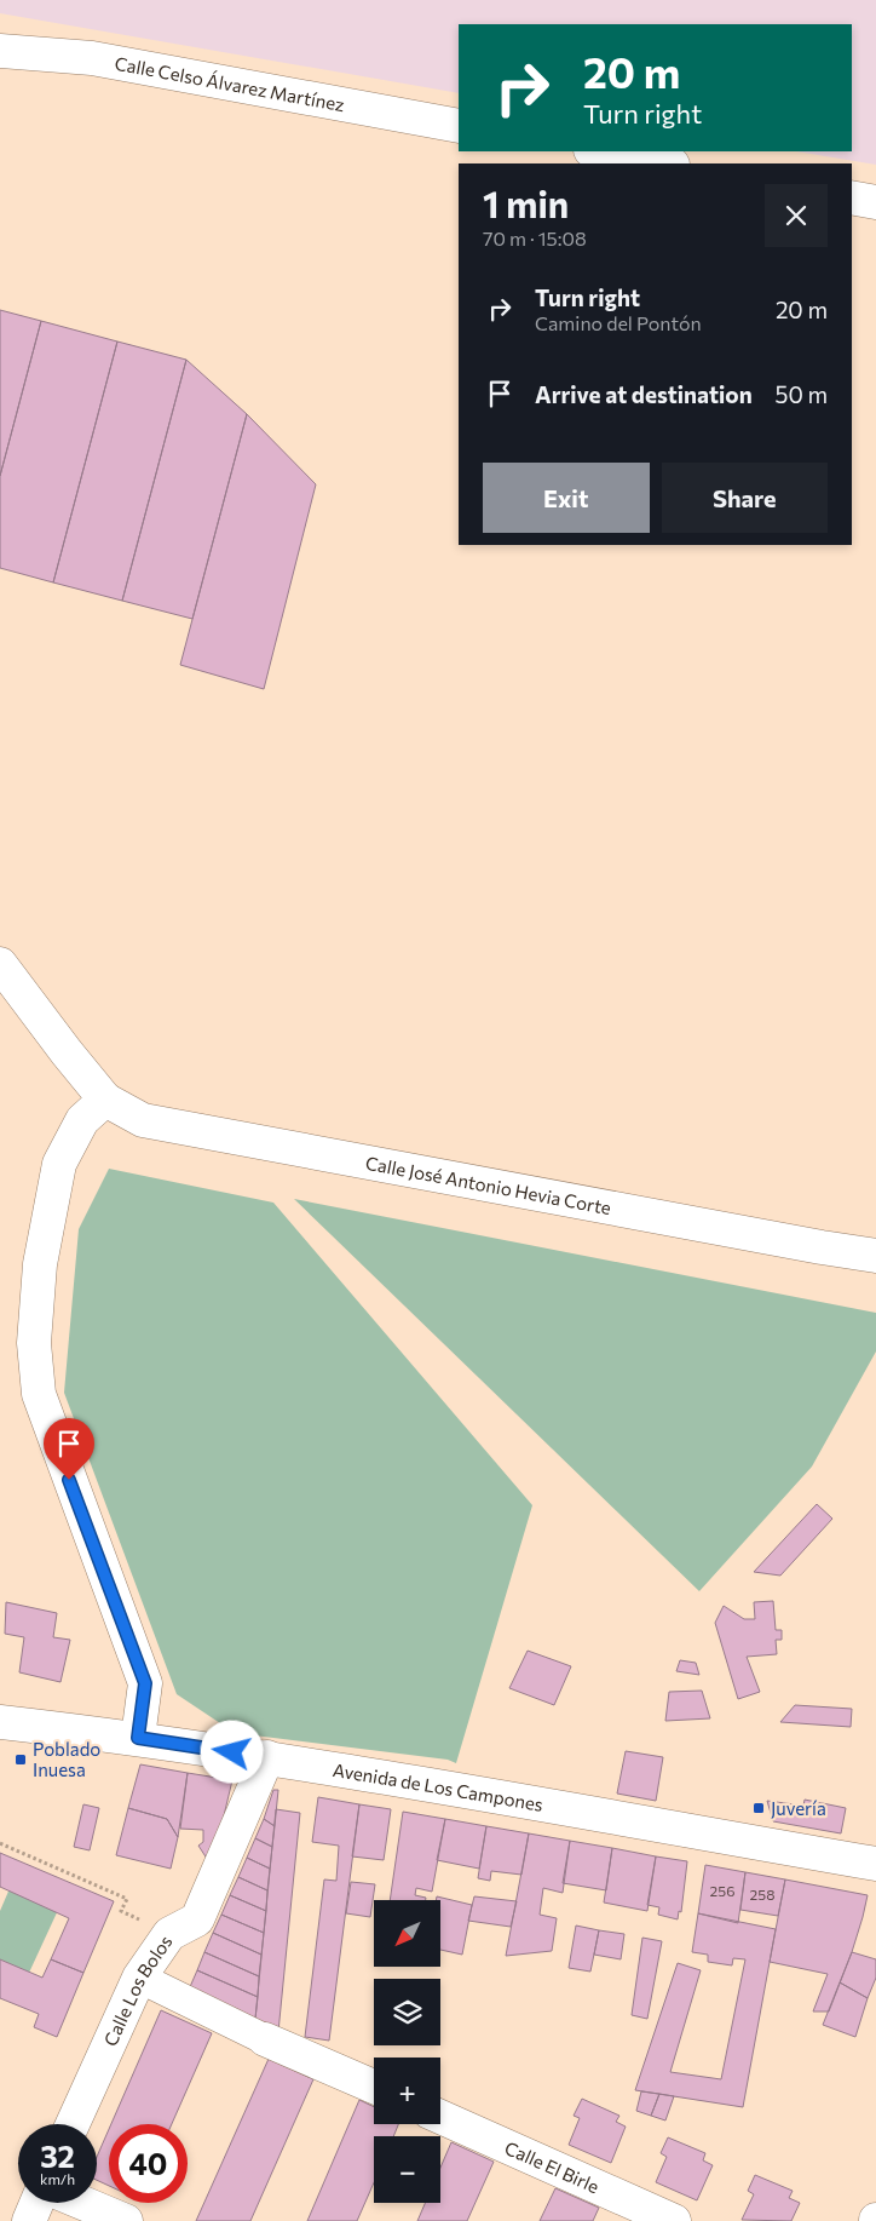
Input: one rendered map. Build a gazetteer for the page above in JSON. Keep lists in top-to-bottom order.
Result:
{
  "streets": {
    "street": [
      "Calle Celso Álvarez Martínez",
      "Calle José Antonio Hevia Corte",
      "Avenida de Los Campones",
      "Calle Los Bolos",
      "Calle El Birle"
    ]
  },
  "crossings": [
    ["Avenida de Los Campones", "Calle Los Bolos"]
  ],
  "places": {
    "transit": ["Poblado Inuesa", "Juvería"]
  },
  "house_numbers": ["256", "258"],
  "north": "bottom left",
  "page": {
    "turn": ["20 m", "Turn right"],
    "heading": ["1 min", "70 m · 15:08"],
    "list": [
      {
        "name": "Turn right",
        "note": "Camino del Pontón",
        "value": "20 m"
      },
      {
        "name": "Arrive at destination",
        "value": "50 m"
      }
    ],
    "buttons": ["Exit", "Share"],
    "map_buttons": ["+", "−"],
    "speed": "32 km/h",
    "limit": "40"
  }
}
